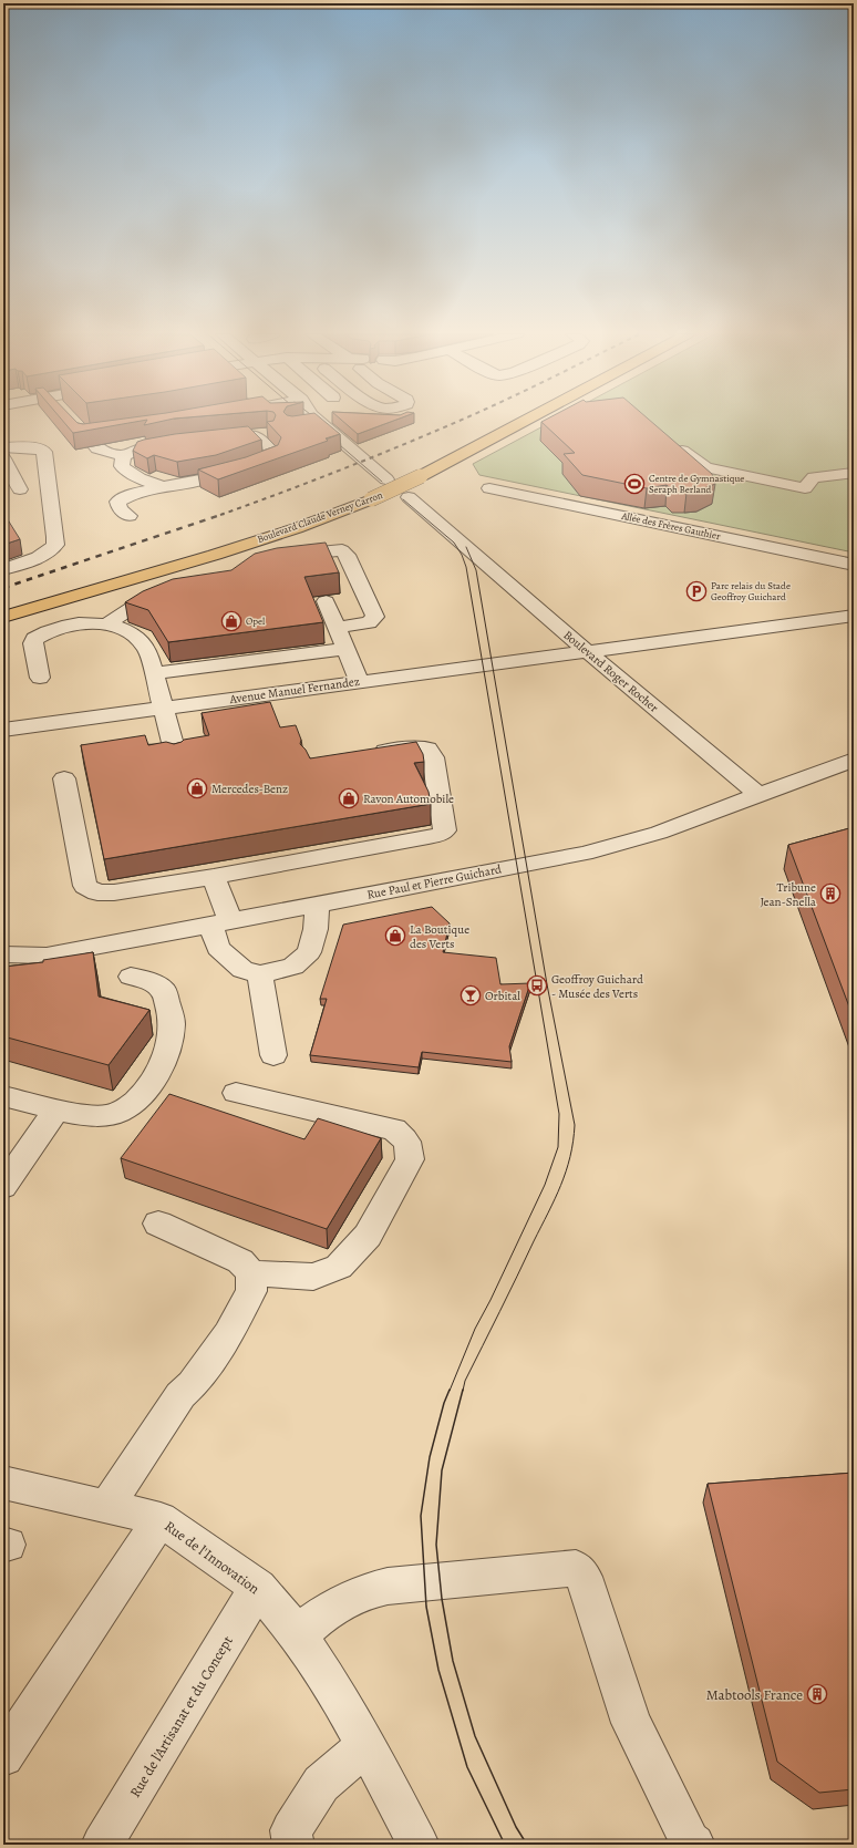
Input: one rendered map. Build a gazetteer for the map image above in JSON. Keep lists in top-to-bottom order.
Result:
{
  "streets": {
    "main road": ["Boulevard Claude Verney Carron"],
    "street": [
      "Allée des Frères Gauthier",
      "Boulevard Roger Rocher",
      "Avenue Manuel Fernandez",
      "Rue Paul et Pierre Guichard",
      "Rue de l'Innovation",
      "Rue de l'Artisanat et du Concept"
    ]
  },
  "crossings": [
    ["Boulevard Roger Rocher", "Avenue Manuel Fernandez"],
    ["Boulevard Roger Rocher", "Rue Paul et Pierre Guichard"],
    ["Rue de l'Innovation", "Rue de l'Artisanat et du Concept"]
  ],
  "places": {
    "sports": ["Centre de Gymnastique Seraph Berland"],
    "parking": ["Parc relais du Stade Geoffroy Guichard"],
    "shop": [
      "Opel",
      "Mercedes-Benz",
      "Ravon Automobile",
      "La Boutique des Verts"
    ],
    "building": ["Tribune Jean-Snella", "Mabtools France"],
    "bus stop": ["Geoffroy Guichard - Musée des Verts"],
    "bar": ["Orbital"]
  }
}
